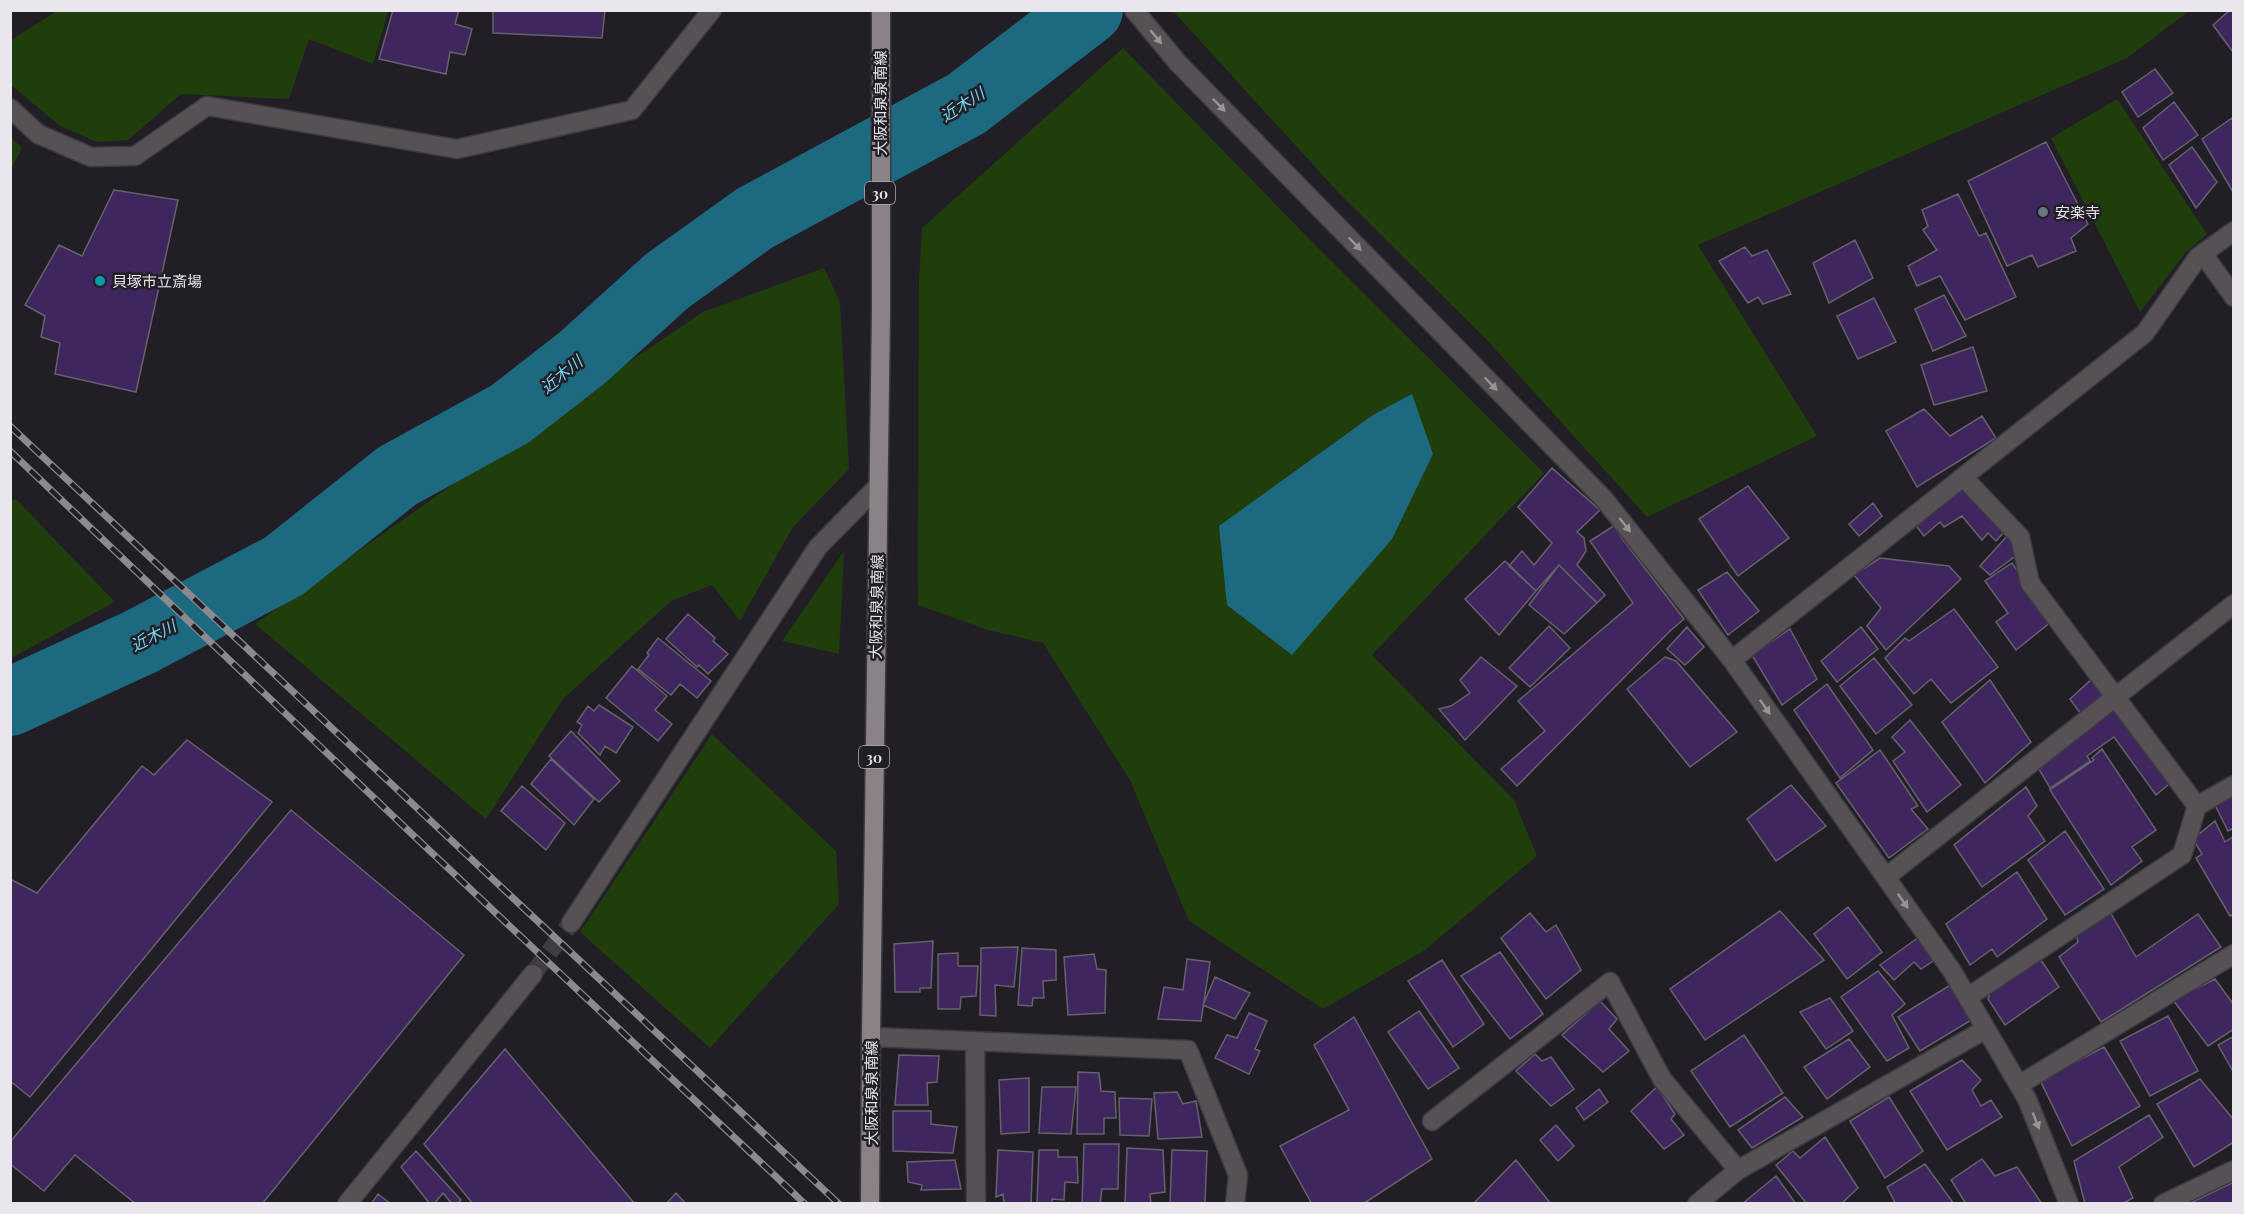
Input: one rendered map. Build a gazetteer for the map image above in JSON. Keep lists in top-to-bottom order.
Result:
{
  "streets": {
    "main road": ["大阪和泉泉南線", "30"]
  },
  "water": ["近木川"],
  "places": ["安楽寺", "貝塚市立斎場"]
}
